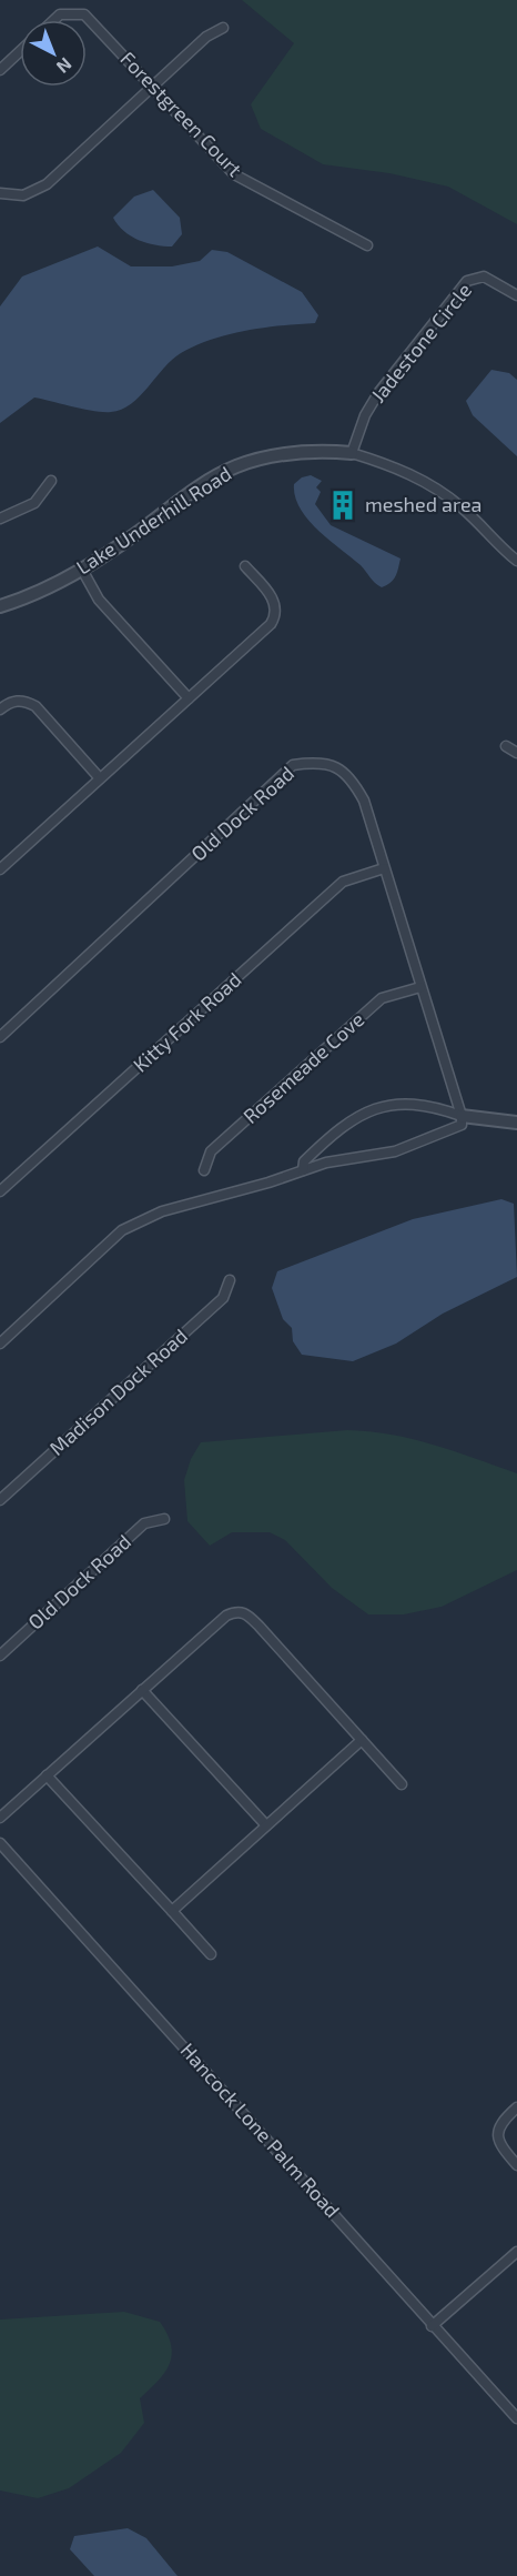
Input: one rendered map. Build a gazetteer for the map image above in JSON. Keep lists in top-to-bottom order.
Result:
{
  "streets": {
    "street": [
      "Forestgreen Court",
      "Jadestone Circle",
      "Lake Underhill Road",
      "Old Dock Road",
      "Kitty Fork Road",
      "Rosemeade Cove",
      "Madison Dock Road",
      "Hancock Lone Palm Road"
    ]
  },
  "crossings": [
    ["Jadestone Circle", "Lake Underhill Road"],
    ["Old Dock Road", "Kitty Fork Road"],
    ["Old Dock Road", "Rosemeade Cove"]
  ],
  "places": {
    "building": ["meshed area"]
  },
  "north": "bottom right"
}
